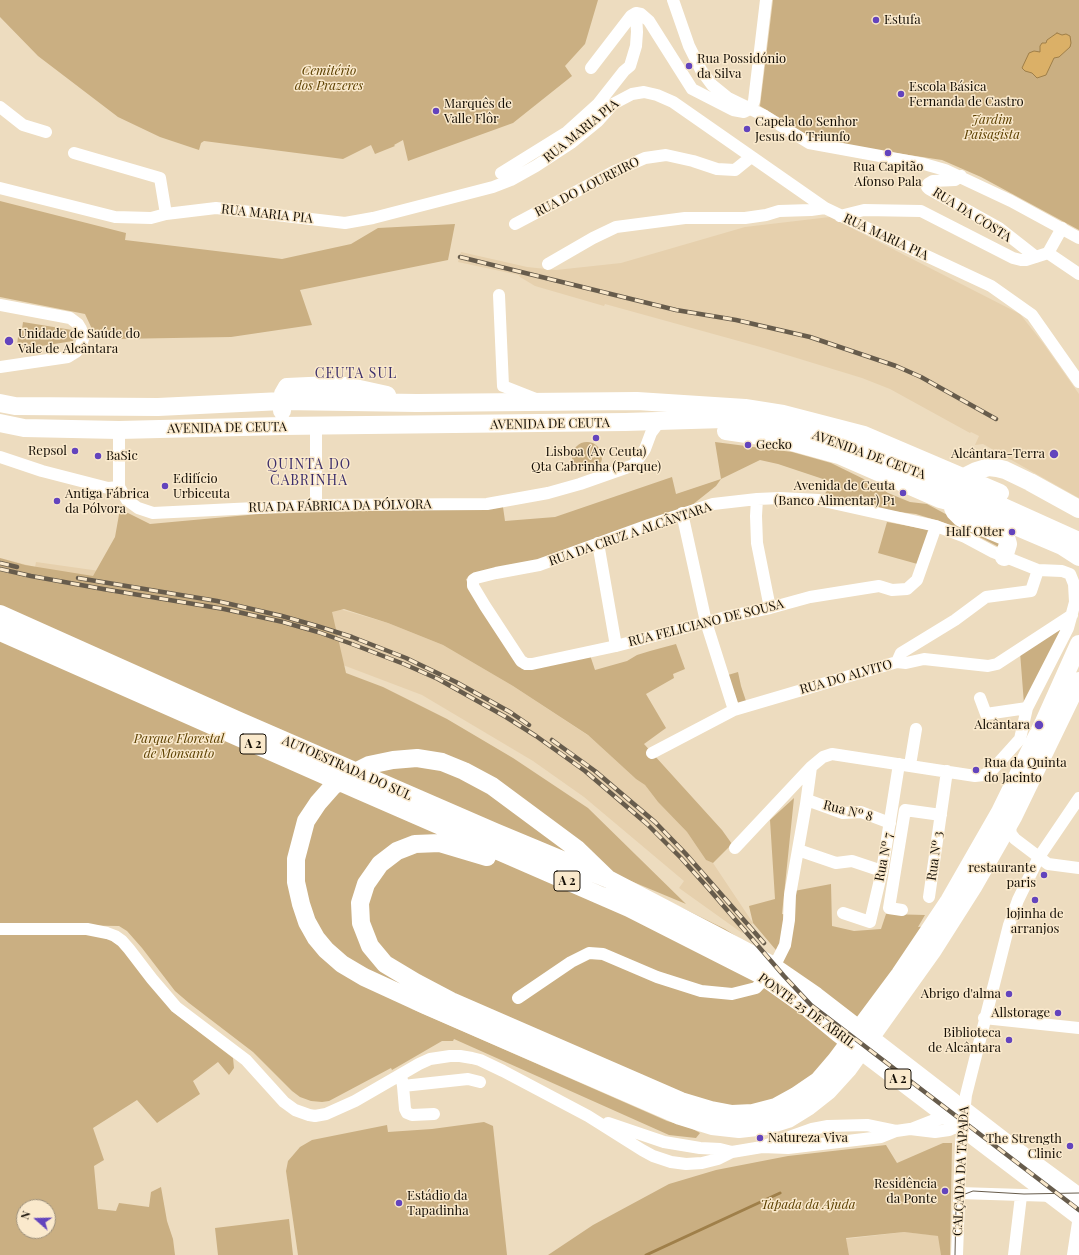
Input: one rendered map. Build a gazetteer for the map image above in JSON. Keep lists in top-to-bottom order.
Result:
{
  "streets": {
    "highway": [
      "AVENIDA DE CEUTA",
      "A 2",
      "AUTOESTRADA DO SUL",
      "PONTE 25 DE ABRIL"
    ],
    "street": [
      "RUA MARIA PIA",
      "RUA DO LOUREIRO",
      "RUA DA COSTA",
      "RUA DA FÁBRICA DA PÓLVORA",
      "RUA DA CRUZ A ALCÂNTARA",
      "RUA FELICIANO DE SOUSA",
      "RUA DO ALVITO",
      "Rua Nº 8",
      "Rua Nº 3",
      "Rua Nº 7",
      "CALÇADA DA TAPADA"
    ]
  },
  "crossings": [
    ["RUA MARIA PIA", "RUA DO LOUREIRO"],
    ["AVENIDA DE CEUTA", "RUA DA FÁBRICA DA PÓLVORA"],
    ["RUA DA CRUZ A ALCÂNTARA", "RUA FELICIANO DE SOUSA"],
    ["RUA DA CRUZ A ALCÂNTARA", "RUA DO ALVITO"],
    ["AUTOESTRADA DO SUL", "PONTE 25 DE ABRIL"],
    ["Rua Nº 8", "Rua Nº 7"]
  ],
  "districts": ["CEUTA SUL", "QUINTA DO CABRINHA"],
  "parks": [
    "Cemitério dos Prazeres",
    "Jardim Paisagista",
    "Parque Florestal de Monsanto",
    "Tapada da Ajuda"
  ],
  "places": [
    "Estufa",
    "Rua Possidónio da Silva",
    "Escola Básica Fernanda de Castro",
    "Marquês de Valle Flôr",
    "Capela do Senhor Jesus do Triunfo",
    "Rua Capitão Afonso Pala",
    "Unidade de Saúde do Vale de Alcântara",
    "Lisboa (Av Ceuta) Qta Cabrinha (Parque)",
    "Gecko",
    "Repsol",
    "Alcântara-Terra",
    "BaSic",
    "Edifício Urbiceuta",
    "Avenida de Ceuta (Banco Alimentar) P1",
    "Antiga Fábrica da Pólvora",
    "Half Otter",
    "Alcântara",
    "Rua da Quinta do Jacinto",
    "restaurante paris",
    "lojinha de arranjos",
    "Abrigo d'alma",
    "Allstorage",
    "Biblioteca de Alcântara",
    "Natureza Viva",
    "The Strength Clinic",
    "Residência da Ponte",
    "Estádio da Tapadinha"
  ],
  "north": "left"
}
